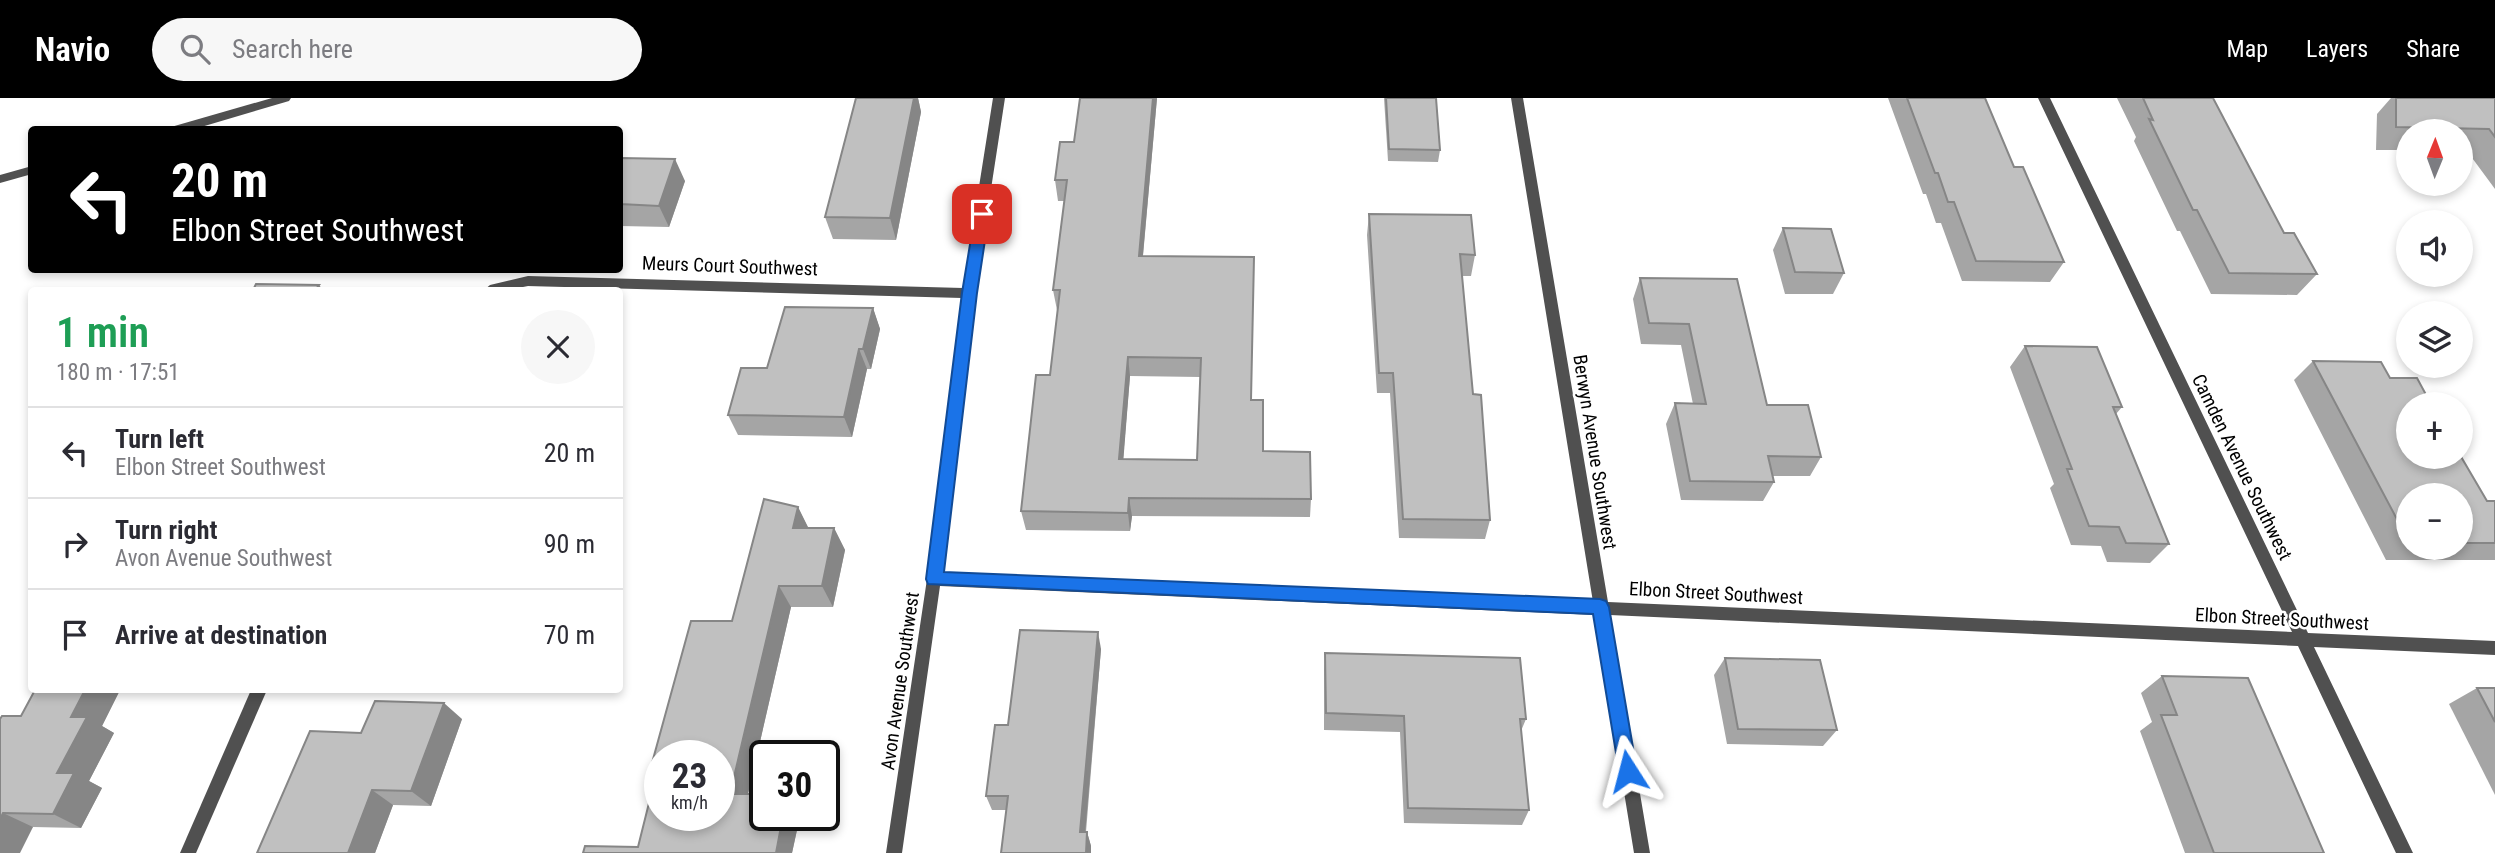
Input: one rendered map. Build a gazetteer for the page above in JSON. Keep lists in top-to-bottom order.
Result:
{
  "streets": {
    "street": [
      "Meurs Court Southwest",
      "Berwyn Avenue Southwest",
      "Camden Avenue Southwest",
      "Elbon Street Southwest",
      "Avon Avenue Southwest"
    ]
  },
  "crossings": [
    ["Meurs Court Southwest", "Avon Avenue Southwest"],
    ["Berwyn Avenue Southwest", "Elbon Street Southwest"],
    ["Camden Avenue Southwest", "Elbon Street Southwest"],
    ["Elbon Street Southwest", "Avon Avenue Southwest"]
  ],
  "north": "top",
  "page": {
    "header": "Navio",
    "search": "Search here",
    "nav": ["Map", "Layers", "Share"],
    "map_buttons": ["+", "−"],
    "turn": ["20 m", "Elbon Street Southwest"],
    "heading": ["1 min", "180 m · 17:51"],
    "list": [
      {
        "name": "Turn left",
        "note": "Elbon Street Southwest",
        "value": "20 m"
      },
      {
        "name": "Turn right",
        "note": "Avon Avenue Southwest",
        "value": "90 m"
      },
      {
        "name": "Arrive at destination",
        "value": "70 m"
      }
    ],
    "speed": "23 km/h",
    "limit": "30"
  }
}
